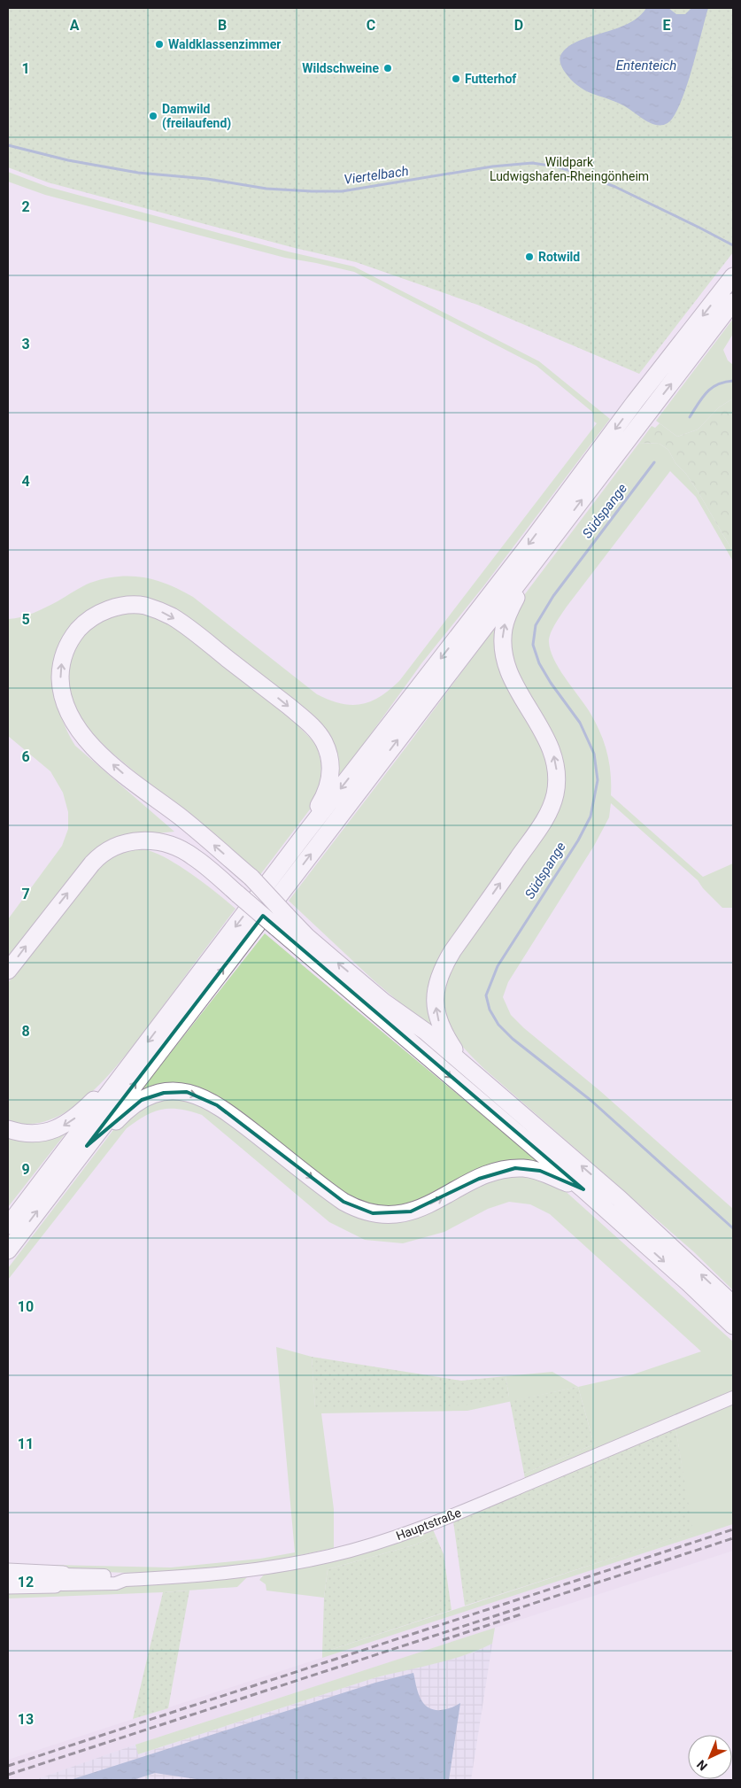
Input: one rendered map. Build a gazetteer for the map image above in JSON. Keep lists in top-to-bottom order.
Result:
{
  "streets": {
    "main road": ["Hauptstraße"]
  },
  "water": ["Ententeich", "Viertelbach", "Südspange"],
  "parks": ["Wildpark Ludwigshafen-Rheingönheim"],
  "places": [
    "Waldklassenzimmer",
    "Wildschweine",
    "Futterhof",
    "Damwild (freilaufend)",
    "Rotwild"
  ],
  "north": "bottom left",
  "grid": {
    "columns": [
      "A",
      "B",
      "C",
      "D",
      "E"
    ],
    "rows": [
      "1",
      "2",
      "3",
      "4",
      "5",
      "6",
      "7",
      "8",
      "9",
      "10",
      "11",
      "12",
      "13"
    ]
  }
}
